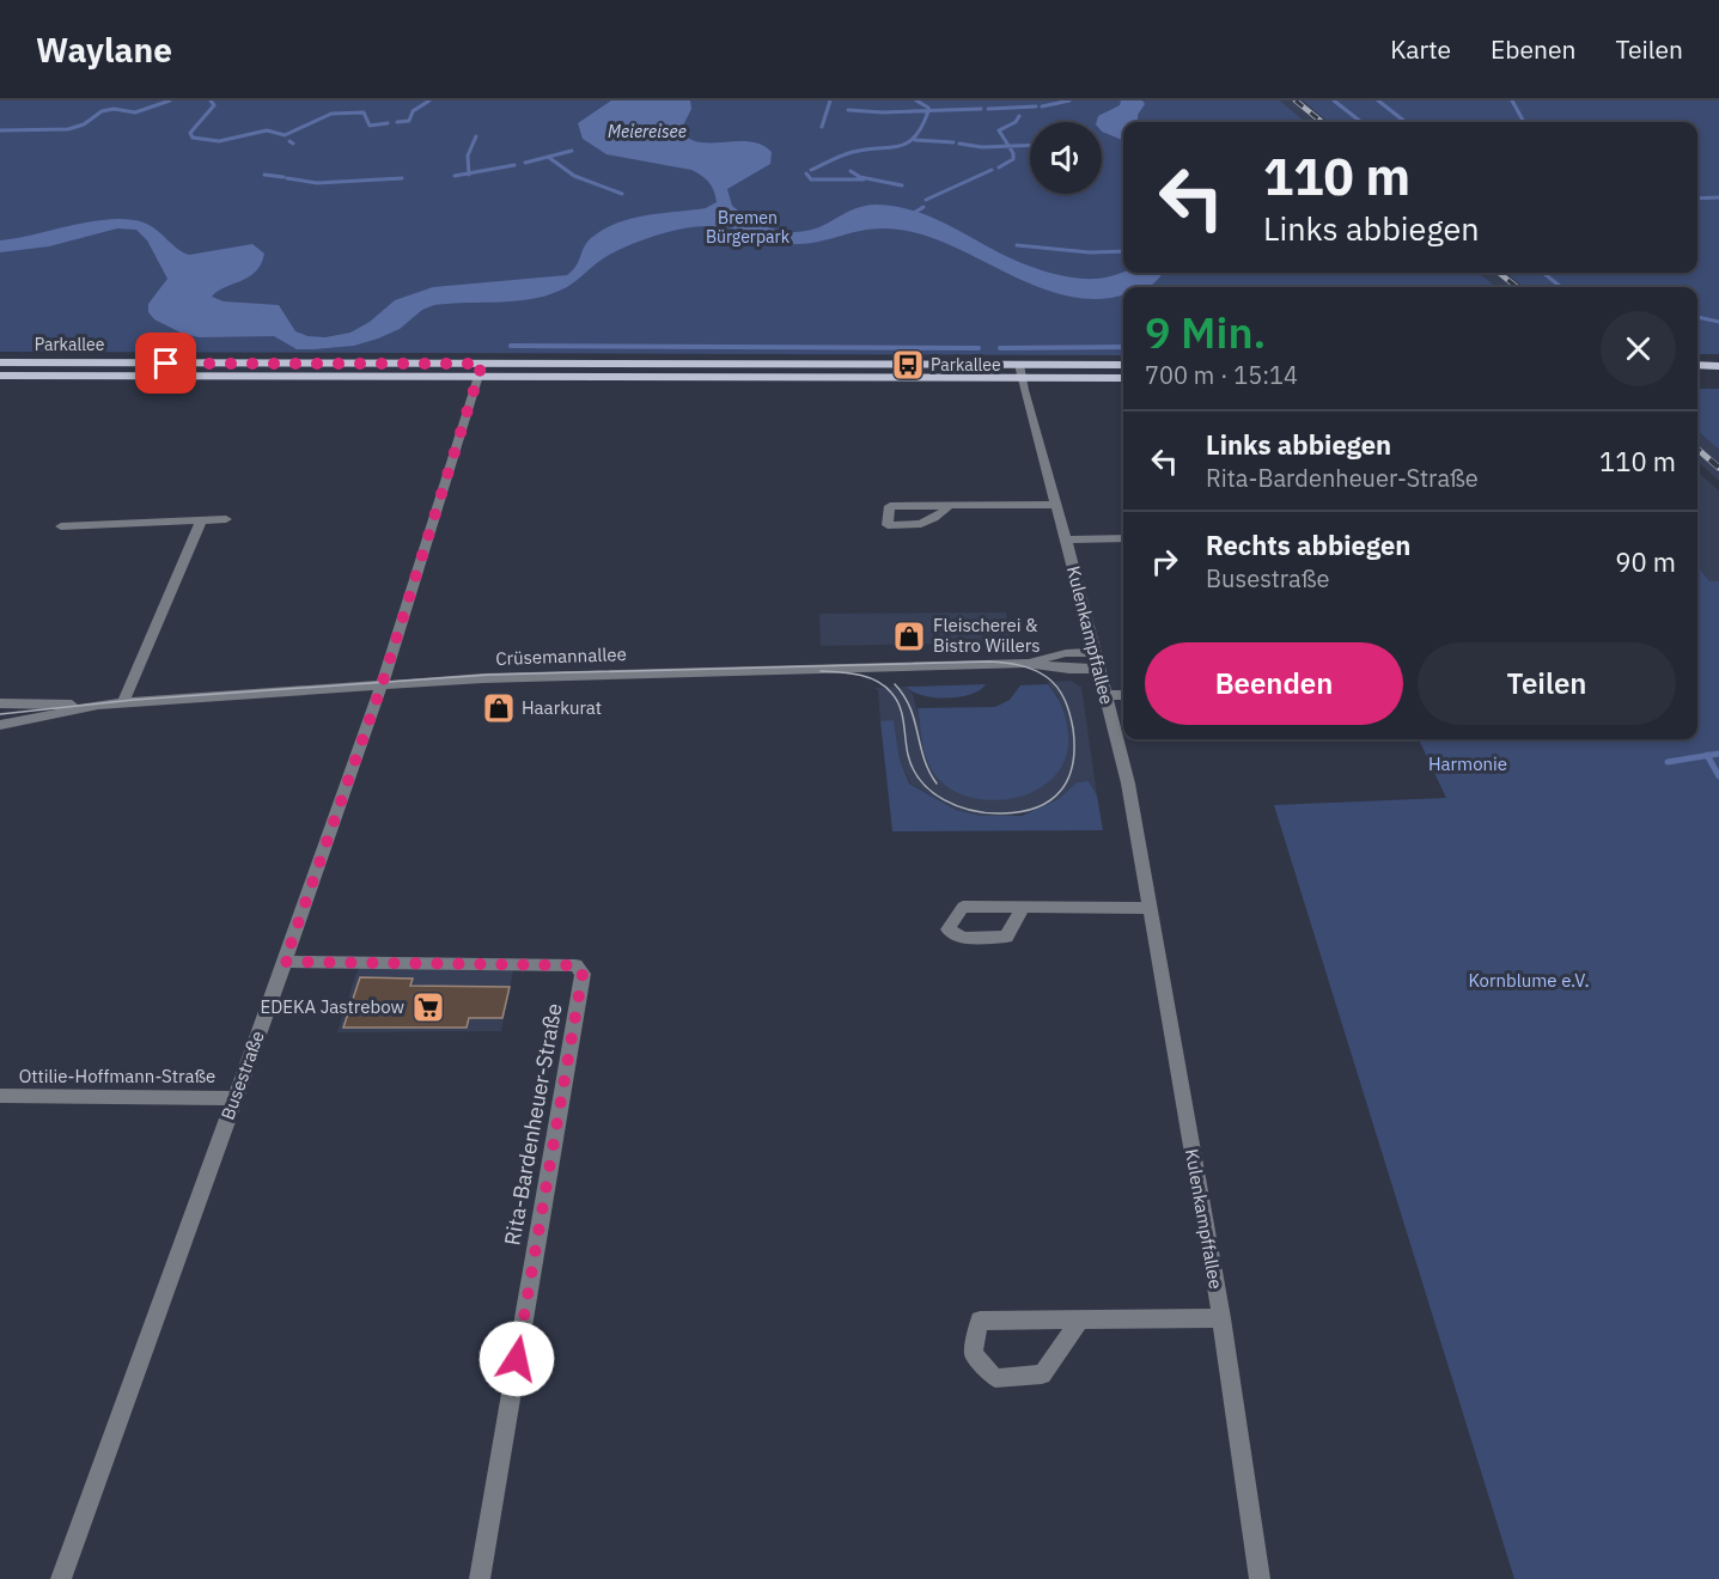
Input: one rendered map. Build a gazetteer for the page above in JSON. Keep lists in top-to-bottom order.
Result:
{
  "streets": {
    "main road": ["Parkallee"],
    "street": [
      "Kulenkampffallee",
      "Crüsemannallee",
      "Busestraße",
      "Ottilie-Hoffmann-Straße",
      "Rita-Bardenheuer-Straße"
    ]
  },
  "crossings": [
    ["Parkallee", "Kulenkampffallee"],
    ["Parkallee", "Busestraße"],
    ["Kulenkampffallee", "Crüsemannallee"],
    ["Crüsemannallee", "Busestraße"],
    ["Busestraße", "Ottilie-Hoffmann-Straße"],
    ["Busestraße", "Rita-Bardenheuer-Straße"]
  ],
  "water": ["Meiereisee"],
  "parks": ["Bremen Bürgerpark", "Harmonie", "Kornblume e.V."],
  "places": {
    "bus stop": ["Parkallee"],
    "shop": ["Fleischerei & Bistro Willers", "Haarkurat"],
    "supermarket": ["EDEKA Jastrebow"]
  },
  "page": {
    "header": "Waylane",
    "nav": ["Karte", "Ebenen", "Teilen"],
    "turn": ["110 m", "Links abbiegen"],
    "heading": ["9 Min.", "700 m · 15:14"],
    "list": [
      {
        "name": "Links abbiegen",
        "note": "Rita-Bardenheuer-Straße",
        "value": "110 m"
      },
      {
        "name": "Rechts abbiegen",
        "note": "Busestraße",
        "value": "90 m"
      }
    ],
    "buttons": ["Beenden", "Teilen"]
  }
}
